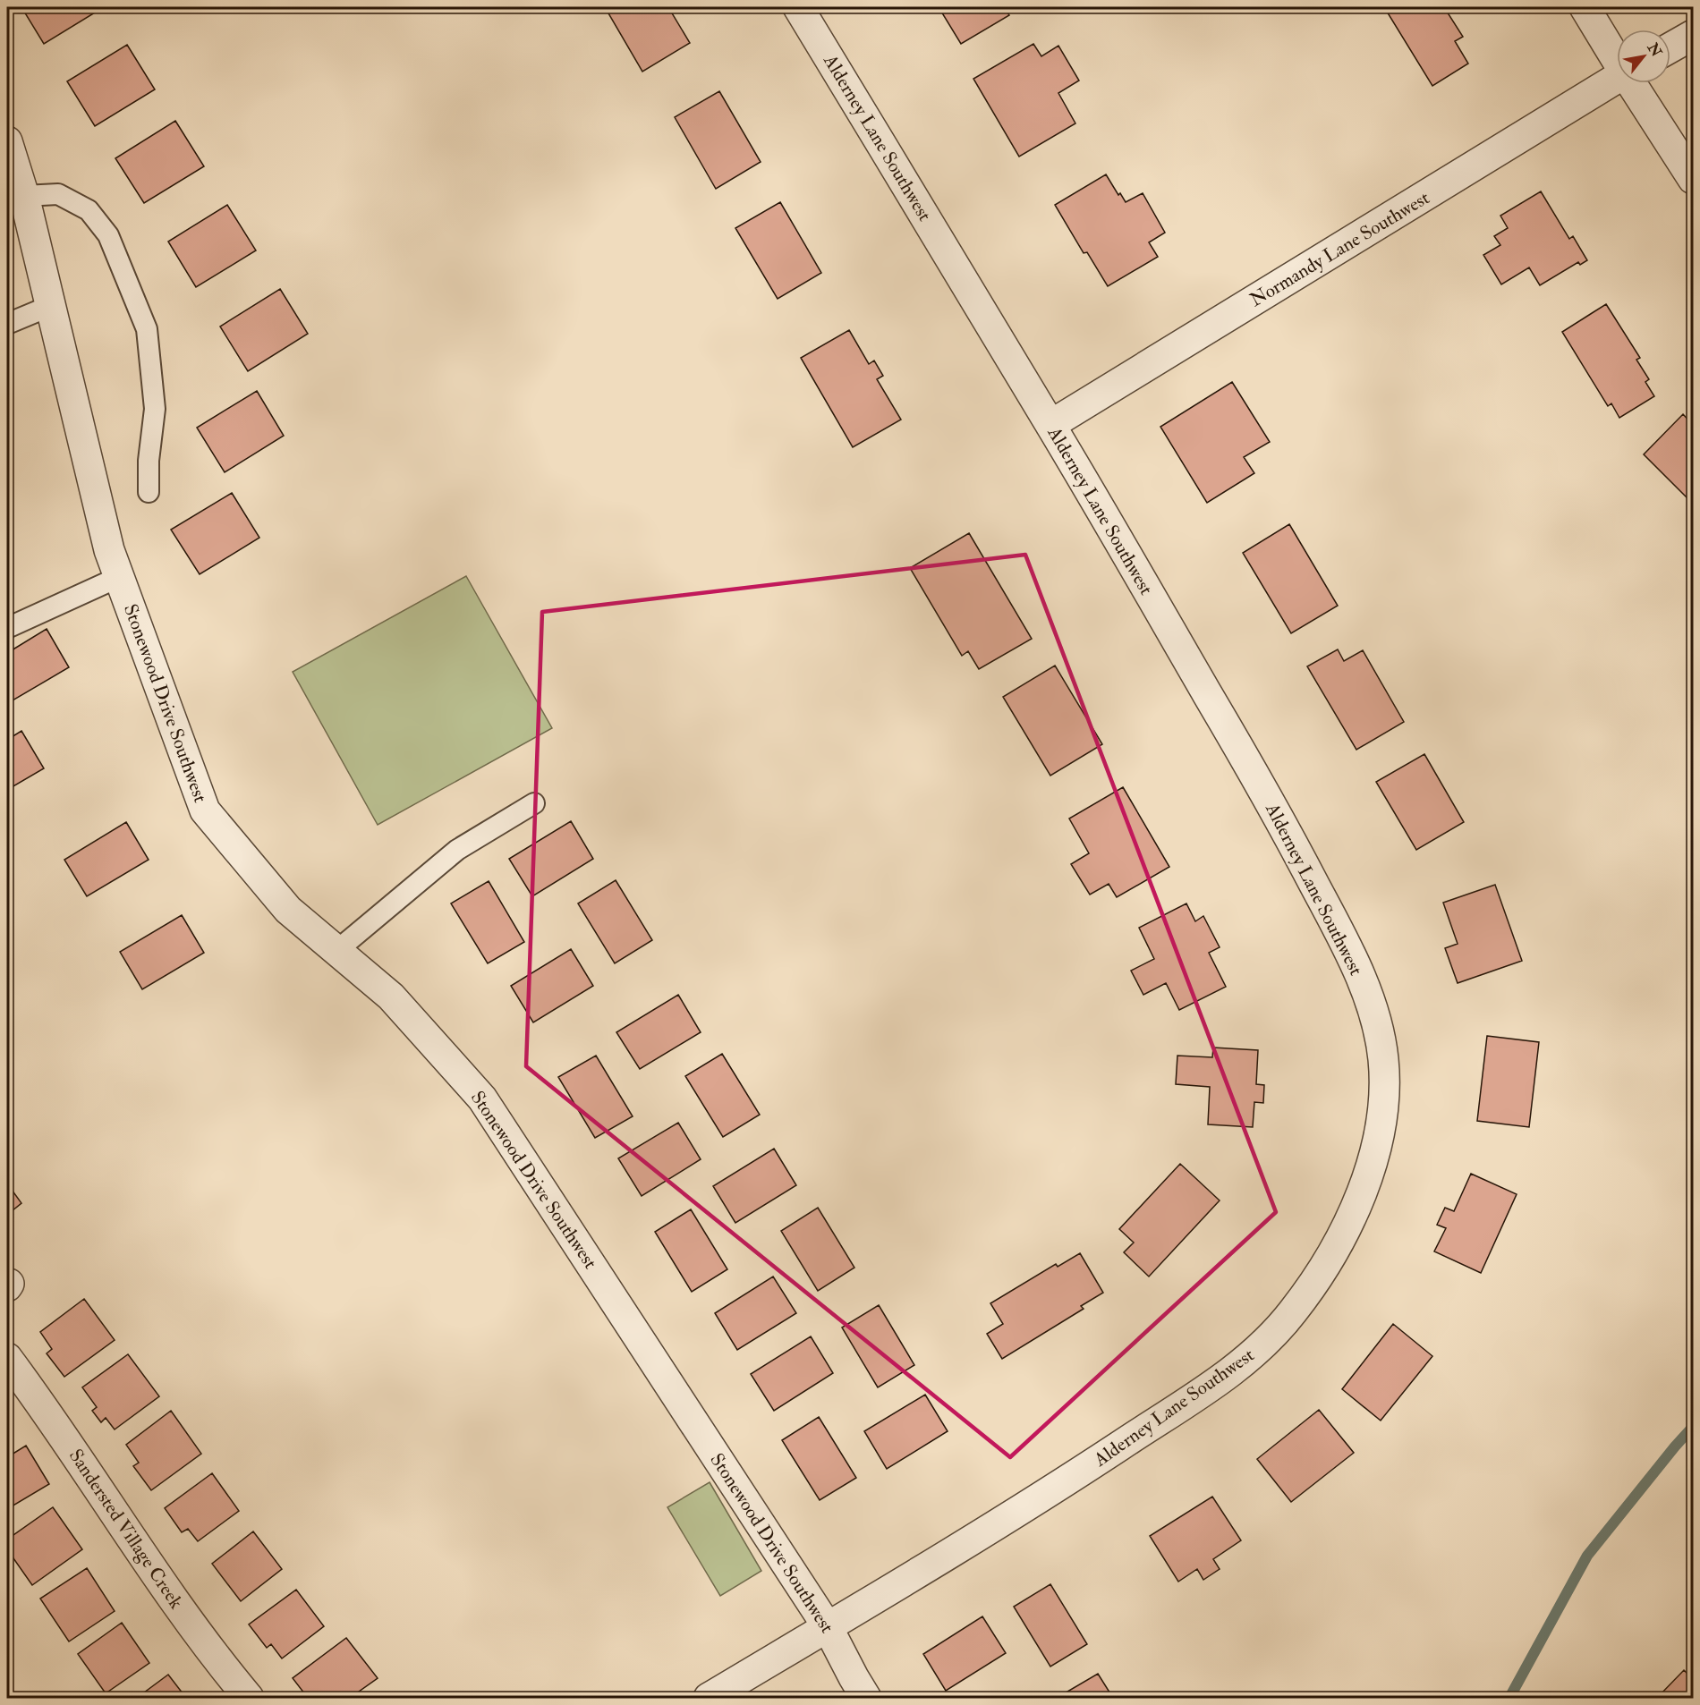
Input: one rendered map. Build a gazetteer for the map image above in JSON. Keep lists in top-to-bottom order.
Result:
{
  "streets": {
    "street": [
      "Alderney Lane Southwest",
      "Normandy Lane Southwest",
      "Stonewood Drive Southwest",
      "Sandersted Village Creek"
    ]
  },
  "crossings": [
    ["Alderney Lane Southwest", "Normandy Lane Southwest"],
    ["Alderney Lane Southwest", "Stonewood Drive Southwest"]
  ],
  "north": "top right"
}
